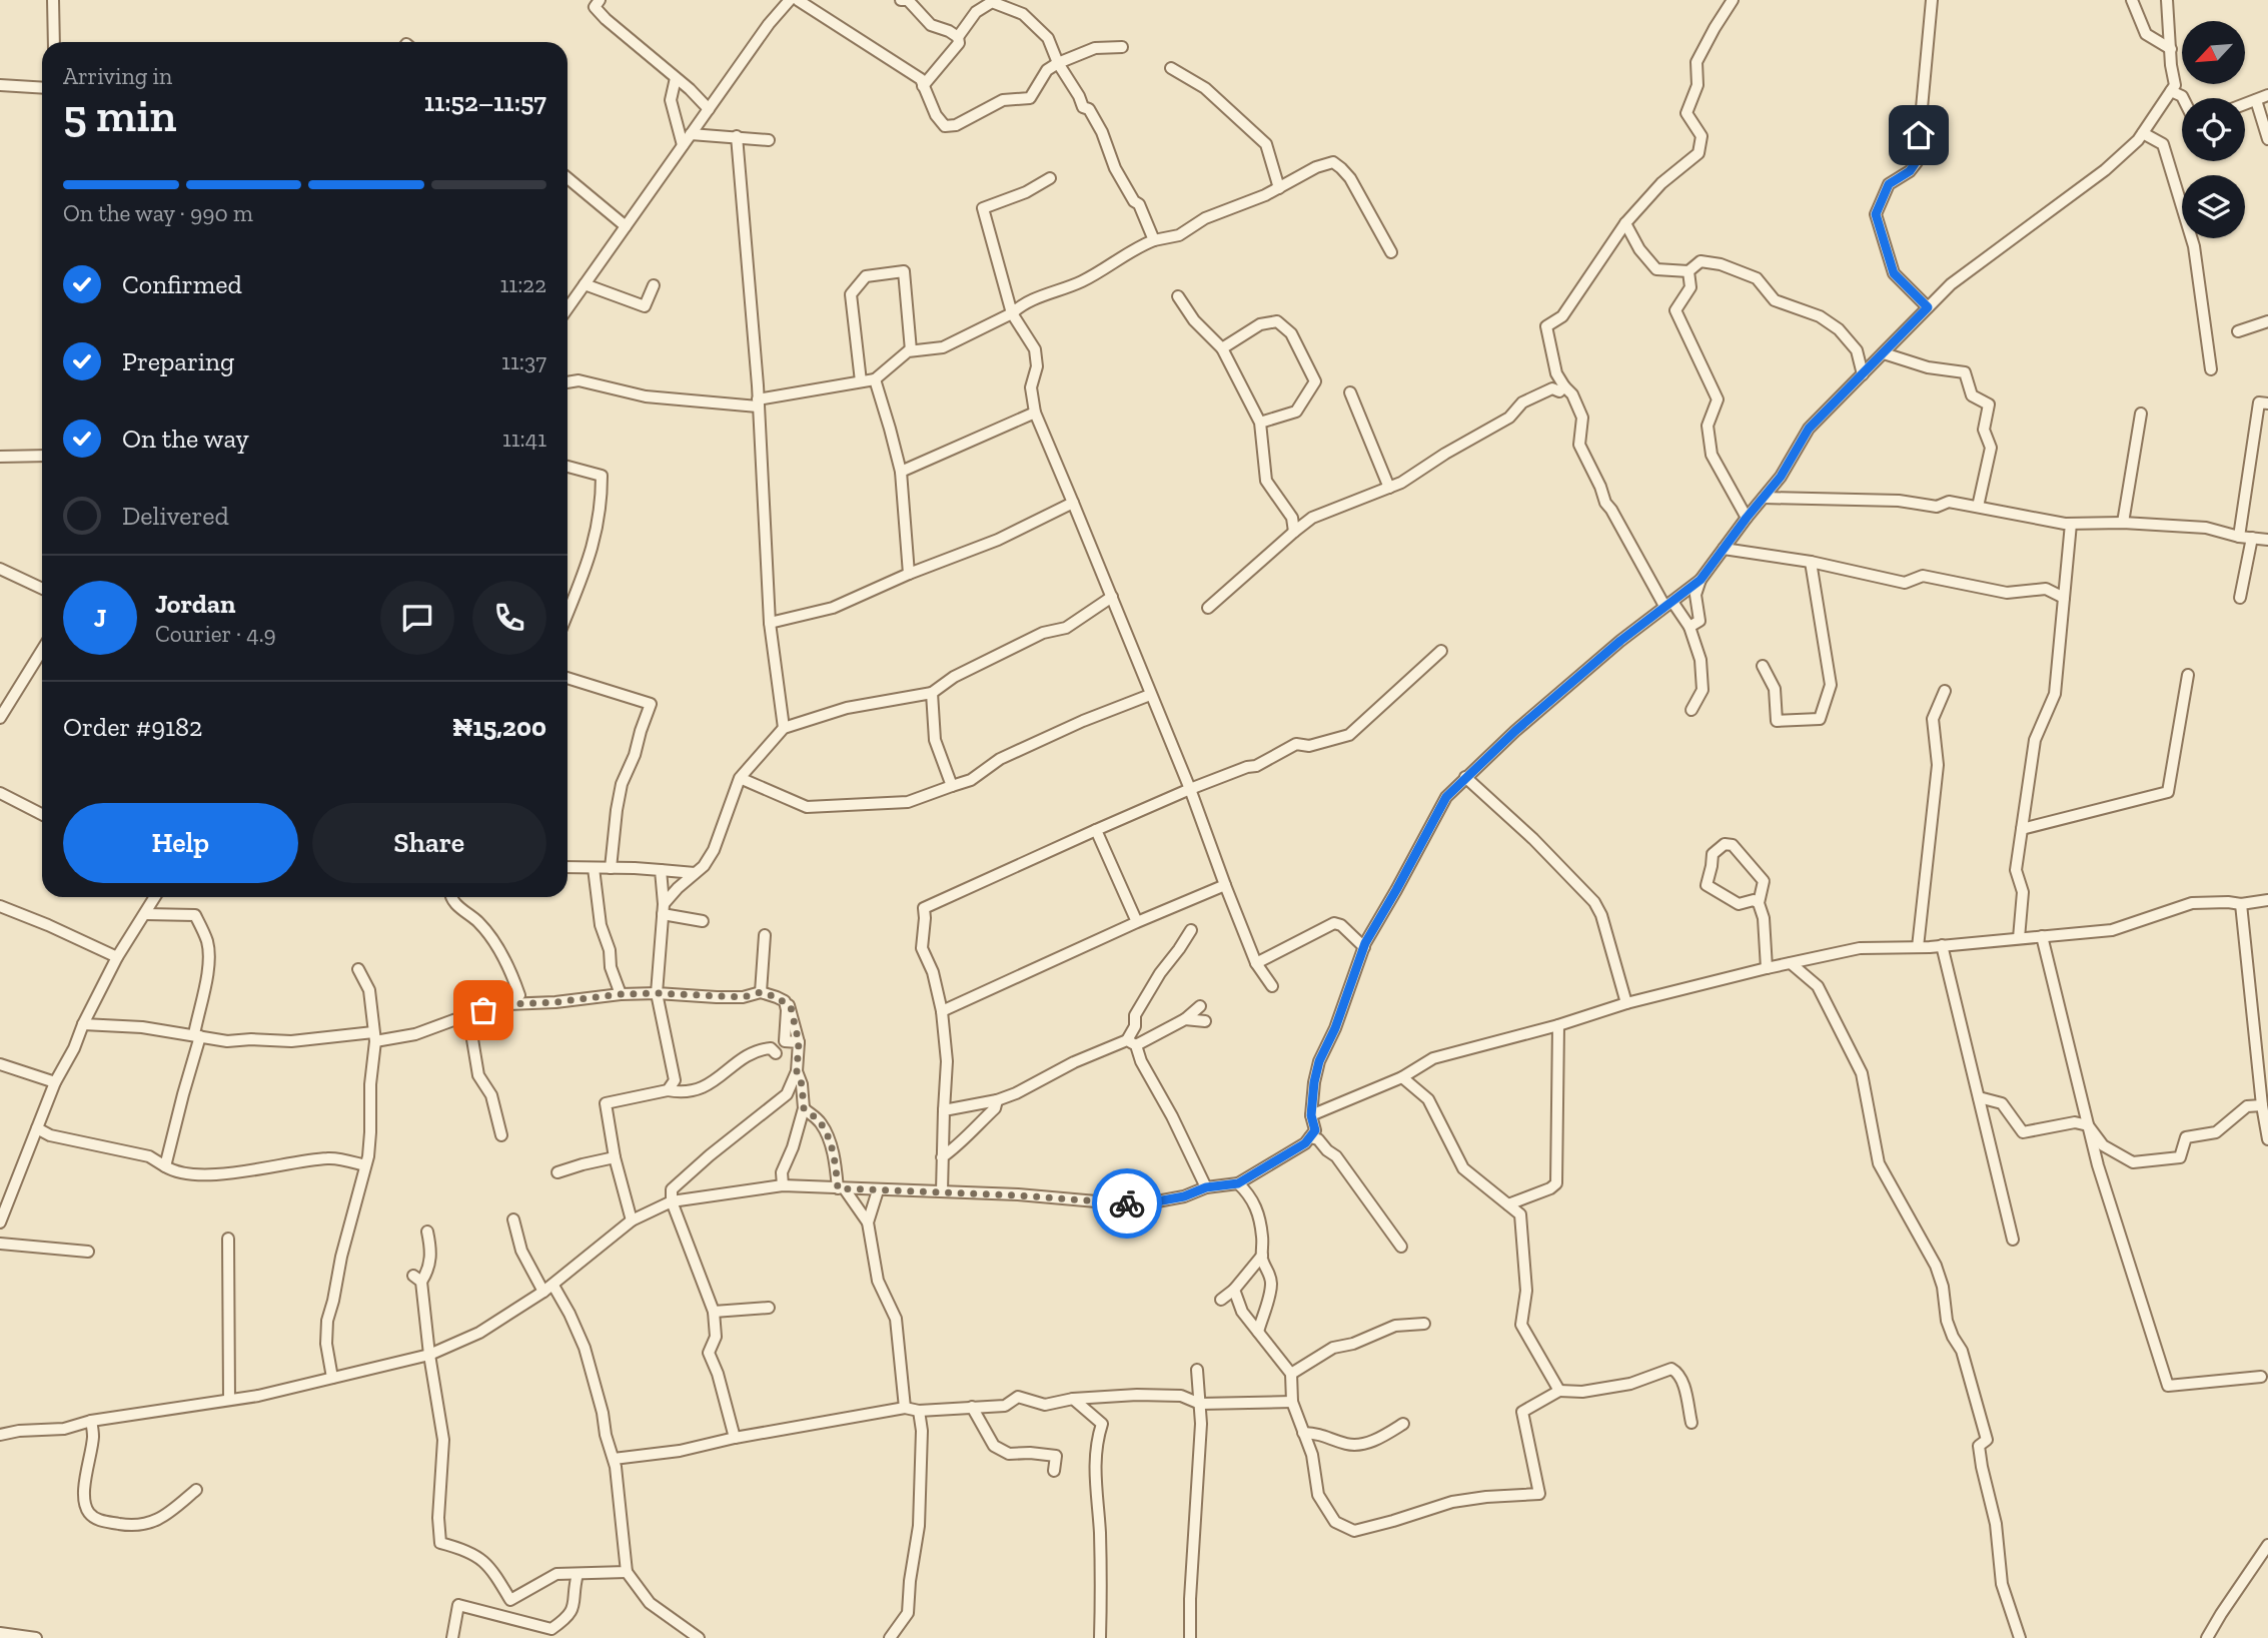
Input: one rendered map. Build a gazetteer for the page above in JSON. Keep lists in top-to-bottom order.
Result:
{
  "north": "bottom left",
  "page": {
    "heading": ["5 min", "Arriving in", "11:52–11:57"],
    "panel": [
      "Jordan",
      "Courier · 4.9",
      "Order #9182",
      "₦15,200"
    ],
    "bar": "On the way · 990 m",
    "list": [
      ["Confirmed", "11:22"],
      ["Preparing", "11:37"],
      ["On the way", "11:41"],
      "Delivered"
    ],
    "round": "J",
    "buttons": ["Help", "Share"]
  }
}
